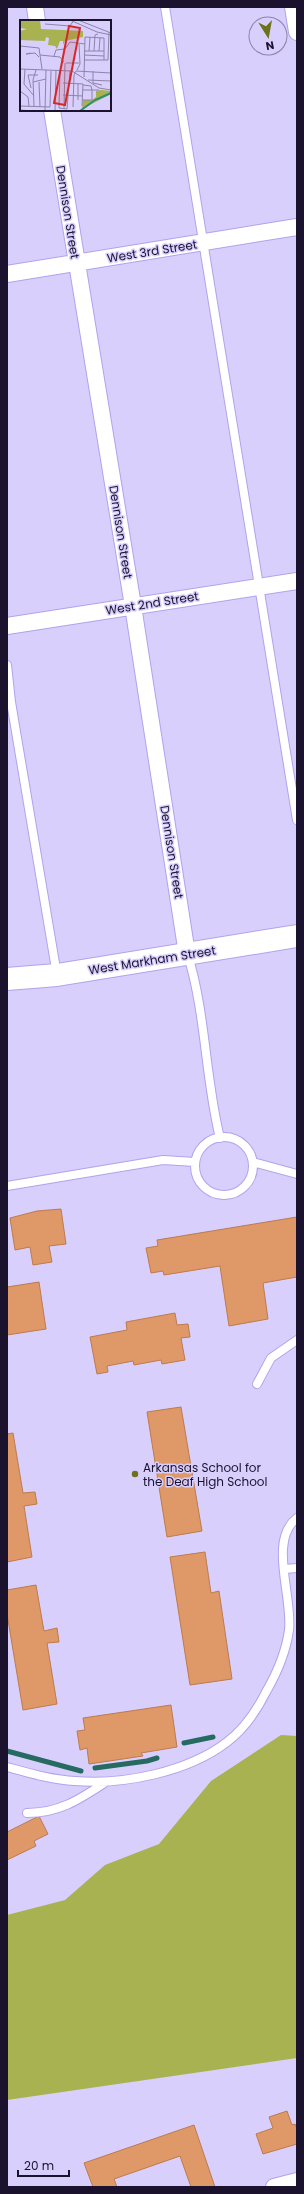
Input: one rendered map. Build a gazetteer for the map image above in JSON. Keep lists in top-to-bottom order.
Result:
{
  "streets": {
    "main road": ["West Markham Street"],
    "street": ["Dennison Street", "West 3rd Street", "West 2nd Street"]
  },
  "crossings": [
    ["Dennison Street", "West 3rd Street"],
    ["Dennison Street", "West 2nd Street"],
    ["Dennison Street", "West Markham Street"]
  ],
  "places": ["Arkansas School for the Deaf High School"],
  "scale_bar": "20 m",
  "north": "bottom"
}
